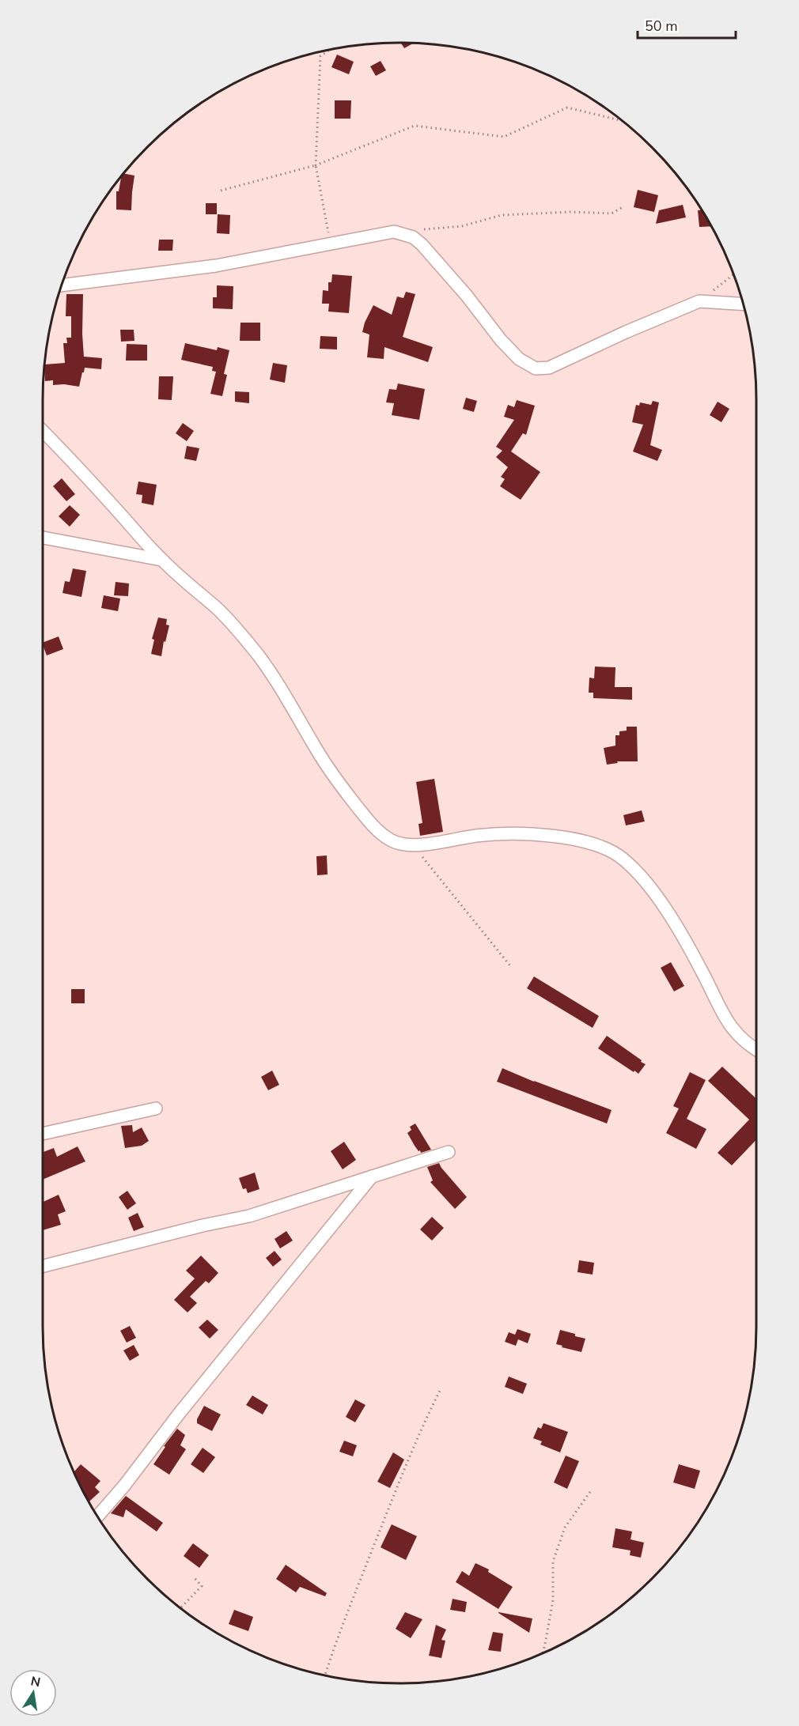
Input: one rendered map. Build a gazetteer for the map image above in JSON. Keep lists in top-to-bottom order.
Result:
{
  "scale_bar": "50 m",
  "north": "top"
}
